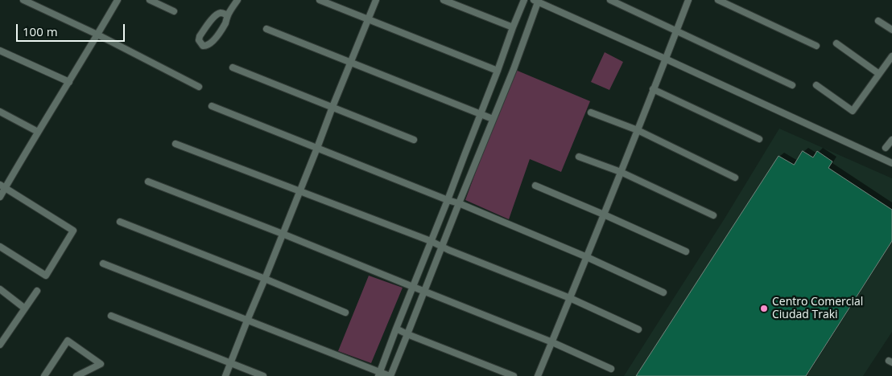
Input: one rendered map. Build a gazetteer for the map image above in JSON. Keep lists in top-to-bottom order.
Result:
{
  "places": ["Centro Comercial Ciudad Traki"],
  "scale_bar": "100 m"
}
